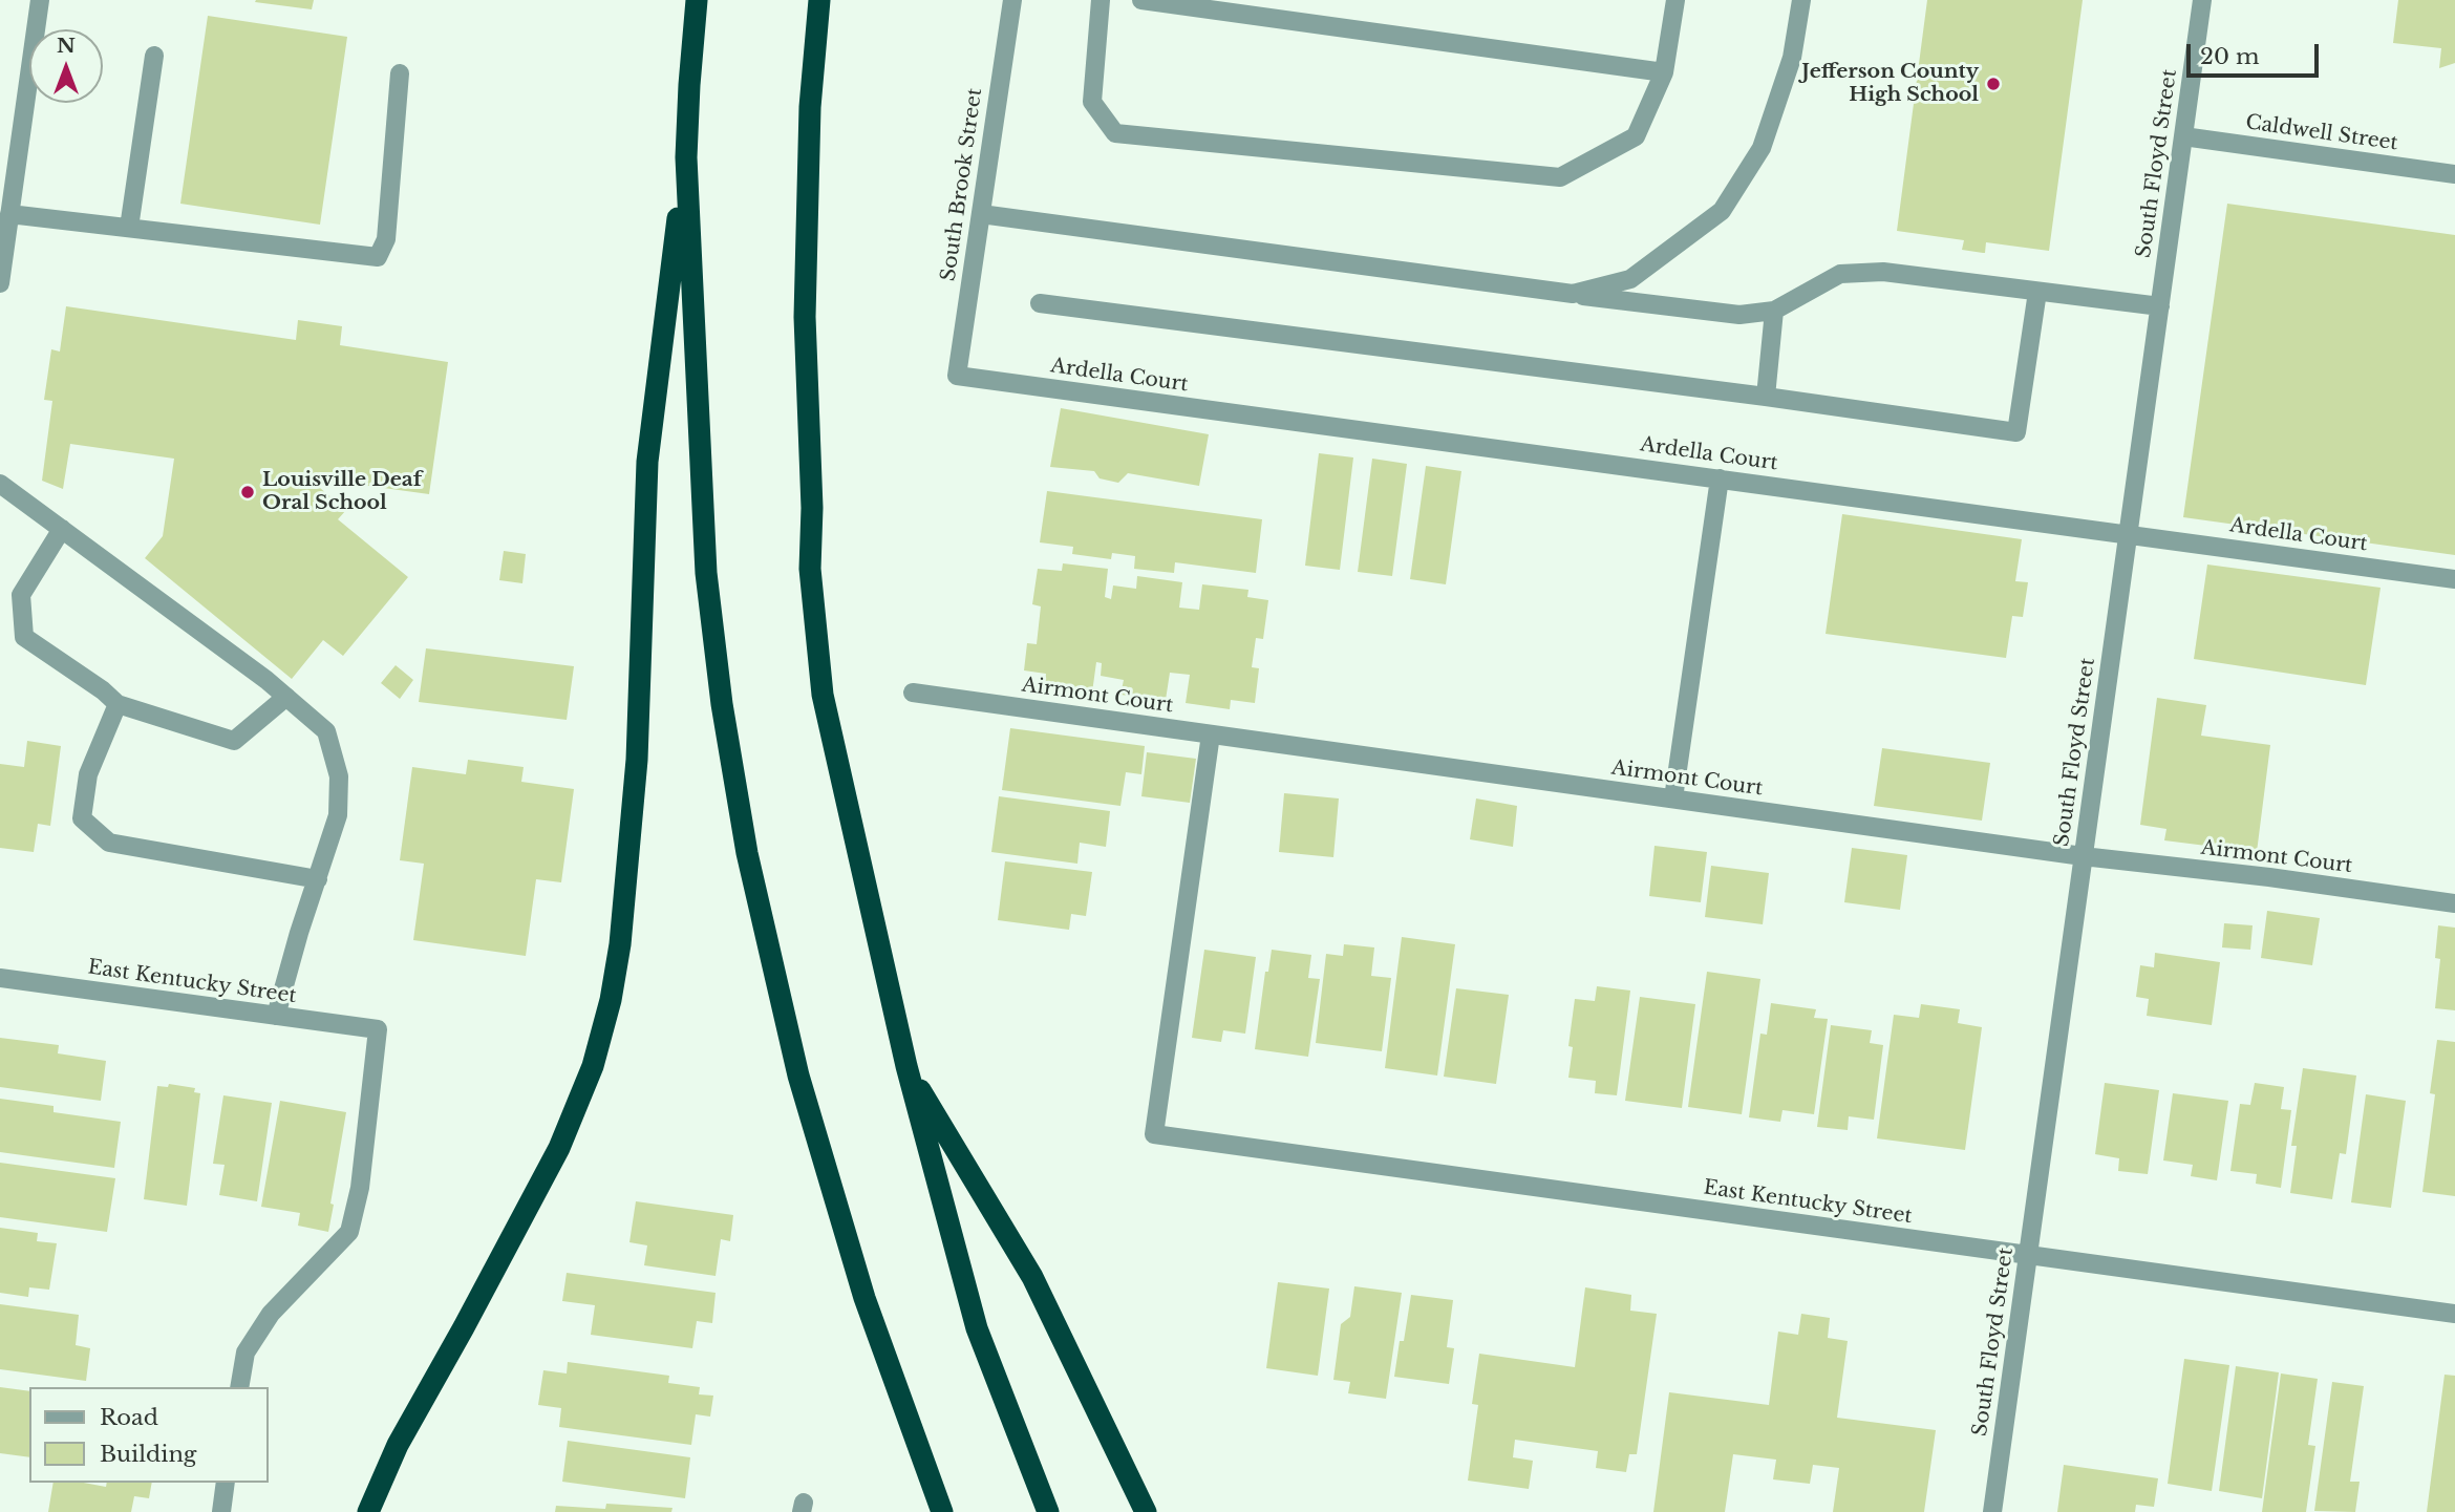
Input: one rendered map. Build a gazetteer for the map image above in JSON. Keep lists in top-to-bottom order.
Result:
{
  "streets": {
    "street": [
      "Caldwell Street",
      "South Floyd Street",
      "South Brook Street",
      "Ardella Court",
      "Airmont Court",
      "East Kentucky Street"
    ]
  },
  "crossings": [
    ["Caldwell Street", "South Floyd Street"],
    ["South Floyd Street", "Ardella Court"],
    ["South Floyd Street", "Airmont Court"],
    ["South Floyd Street", "East Kentucky Street"],
    ["South Brook Street", "Ardella Court"],
    ["Airmont Court", "East Kentucky Street"]
  ],
  "places": ["Jefferson County High School", "Louisville Deaf Oral School"],
  "legend": ["Road", "Building"],
  "scale_bar": "20 m",
  "north": "top"
}
